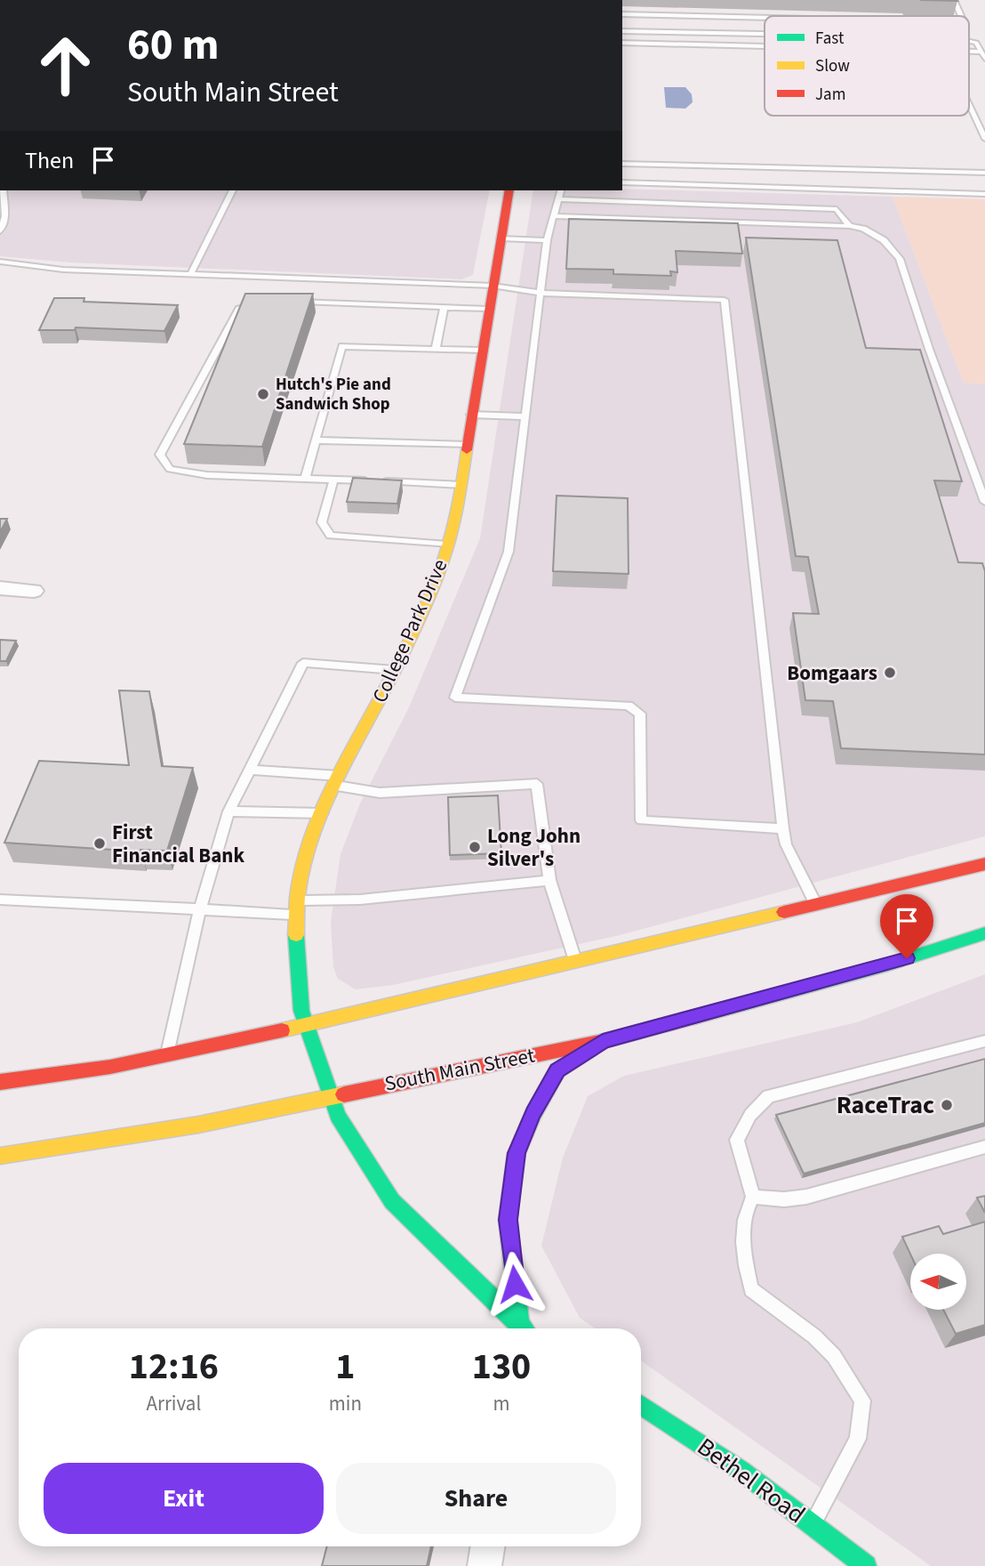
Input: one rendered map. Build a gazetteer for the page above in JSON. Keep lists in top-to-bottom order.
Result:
{
  "streets": {
    "main road": ["College Park Drive", "South Main Street", "Bethel Road"]
  },
  "crossings": [
    ["College Park Drive", "South Main Street"]
  ],
  "places": [
    "Hutch's Pie and Sandwich Shop",
    "Bomgaars",
    "First Financial Bank",
    "Long John Silver's",
    "RaceTrac"
  ],
  "legend": ["Fast", "Slow", "Jam"],
  "north": "left",
  "page": {
    "turn": ["60 m", "South Main Street"],
    "then": "Then",
    "eta": [
      "12:16",
      "Arrival",
      "1",
      "min",
      "130",
      "m"
    ],
    "buttons": ["Exit", "Share"]
  }
}
